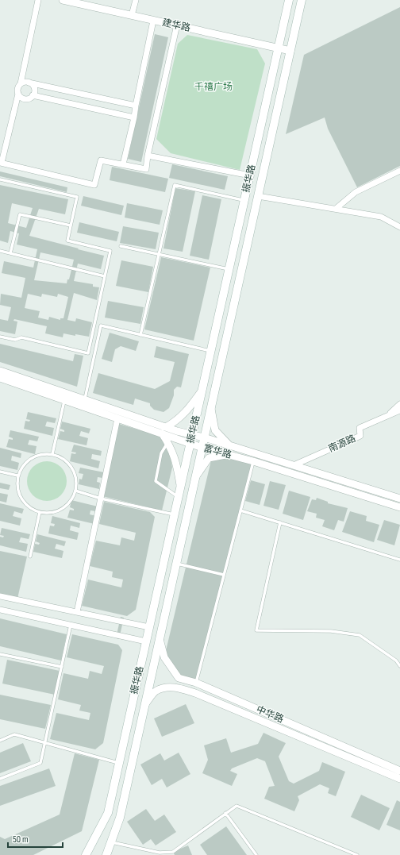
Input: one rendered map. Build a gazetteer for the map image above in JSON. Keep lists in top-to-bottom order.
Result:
{
  "streets": {
    "main road": ["振华路"],
    "street": [
      "建华路",
      "南源路",
      "富华路",
      "中华路"
    ]
  },
  "crossings": [
    ["建华路", "振华路"],
    ["振华路", "富华路"],
    ["振华路", "中华路"],
    ["南源路", "富华路"]
  ],
  "parks": ["千禧广场"],
  "scale_bar": "50 m"
}
